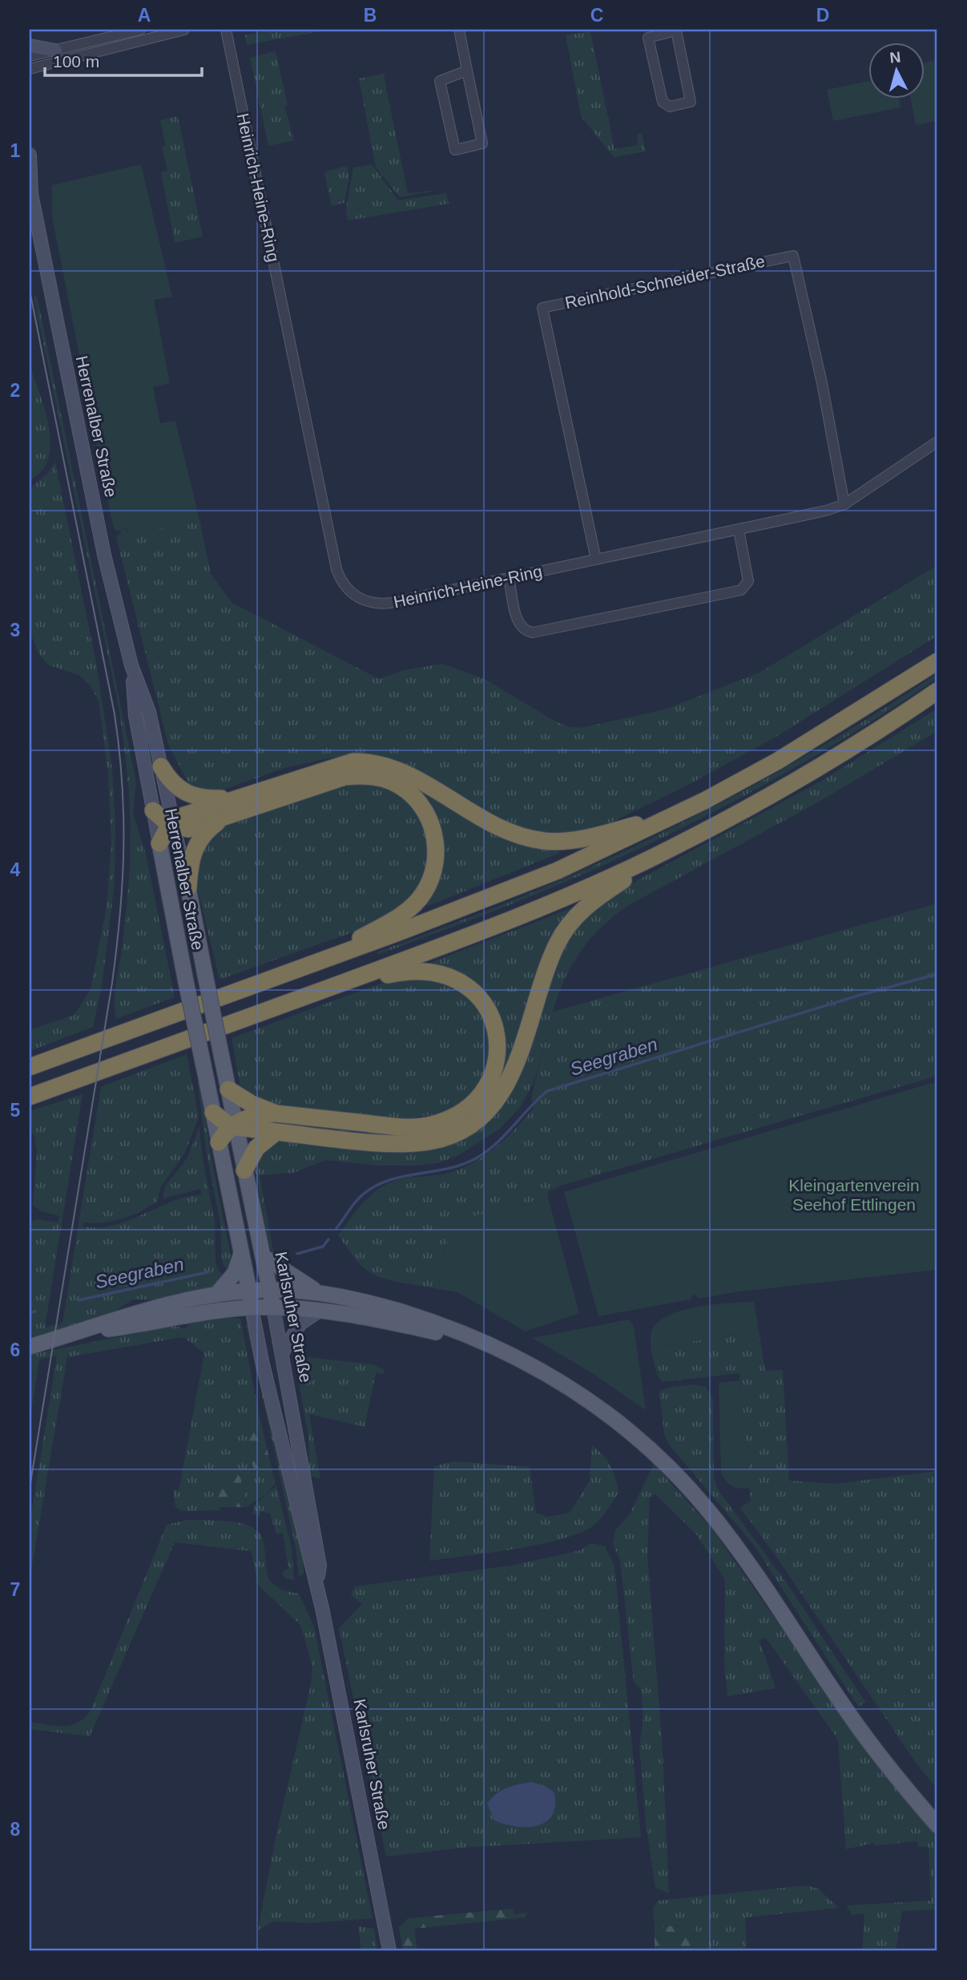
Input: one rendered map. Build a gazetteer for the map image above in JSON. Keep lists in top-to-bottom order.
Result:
{
  "streets": {
    "main road": ["Herrenalber Straße", "Karlsruher Straße"],
    "street": ["Heinrich-Heine-Ring", "Reinhold-Schneider-Straße"]
  },
  "crossings": [
    ["Heinrich-Heine-Ring", "Reinhold-Schneider-Straße"],
    ["Herrenalber Straße", "Karlsruher Straße"]
  ],
  "water": ["Seegraben"],
  "parks": ["Kleingartenverein Seehof Ettlingen"],
  "scale_bar": "100 m",
  "north": "top",
  "grid": {
    "columns": [
      "A",
      "B",
      "C",
      "D"
    ],
    "rows": [
      "1",
      "2",
      "3",
      "4",
      "5",
      "6",
      "7",
      "8"
    ]
  }
}
